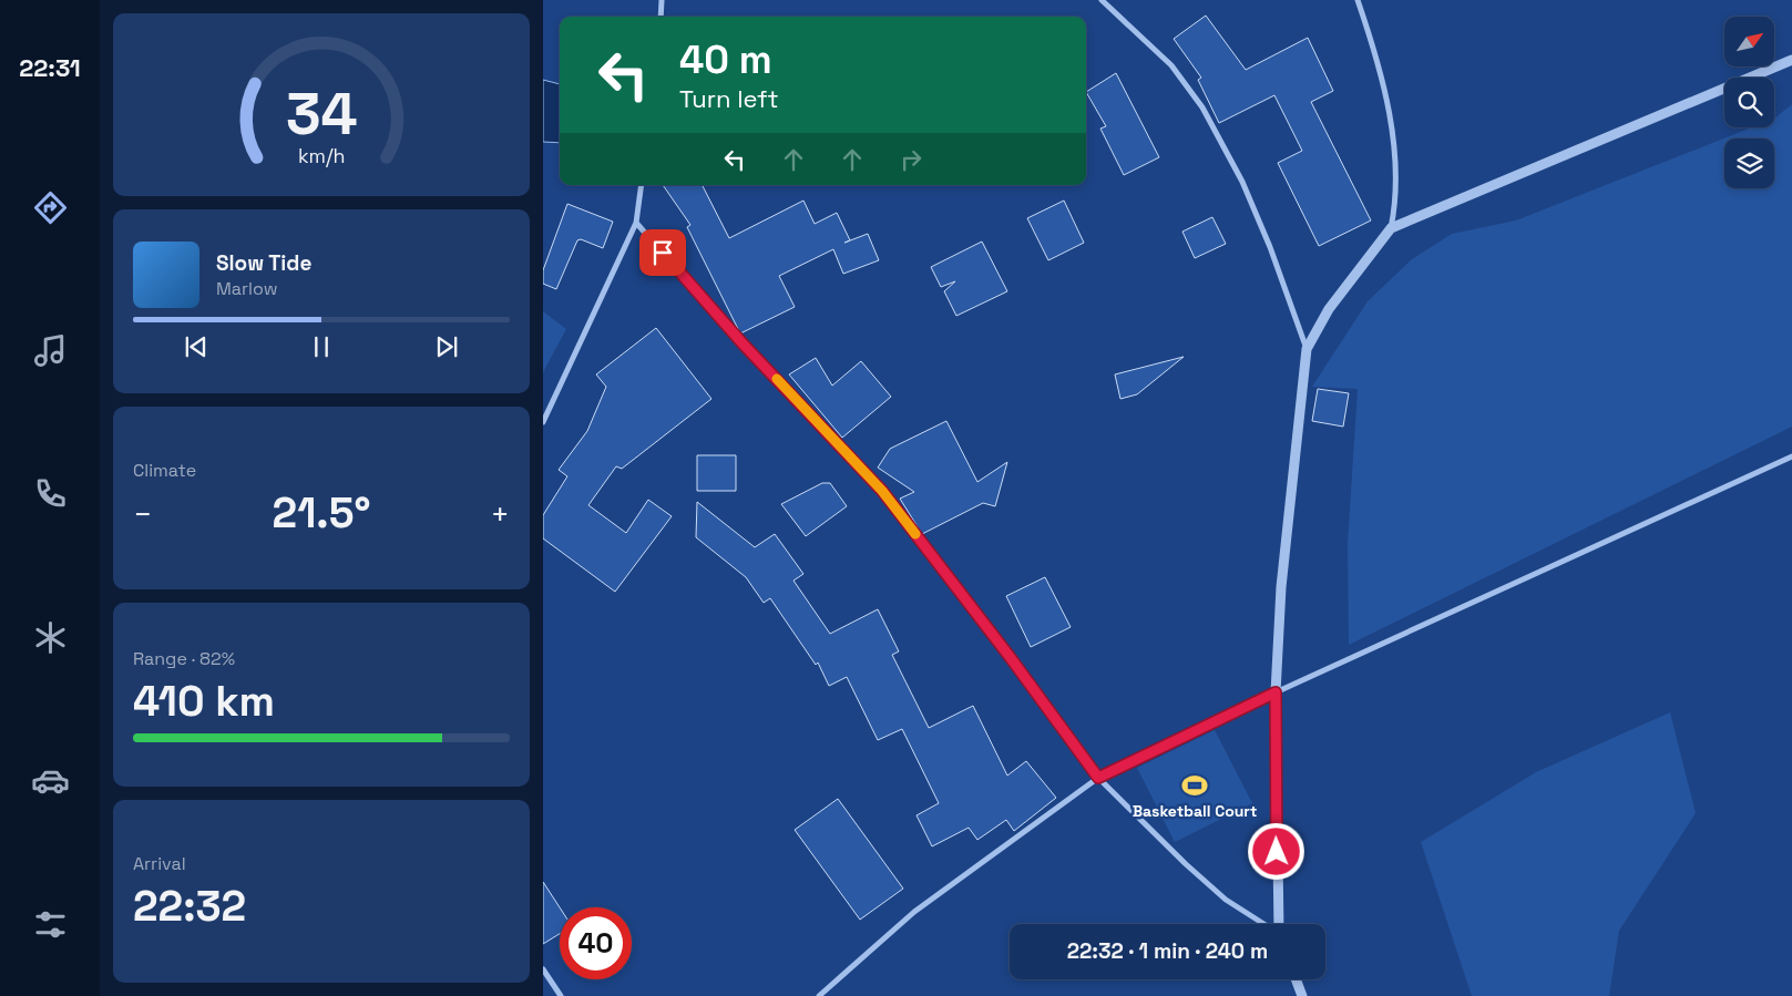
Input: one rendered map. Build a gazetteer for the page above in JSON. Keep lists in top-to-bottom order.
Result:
{
  "places": {
    "sports": ["Basketball Court"]
  },
  "north": "top right",
  "page": {
    "tabs": "22:31",
    "turn": ["40 m", "Turn left"],
    "song": ["Slow Tide", "Marlow"],
    "tile": [
      "Climate",
      ["Range · 82%", "410 km"],
      ["Arrival", "22:32"]
    ],
    "heat": ["−", "21.5°", "+"],
    "limit": "40",
    "trip": "22:32 · 1 min · 240 m",
    "gauge": ["34", "km/h"]
  }
}
